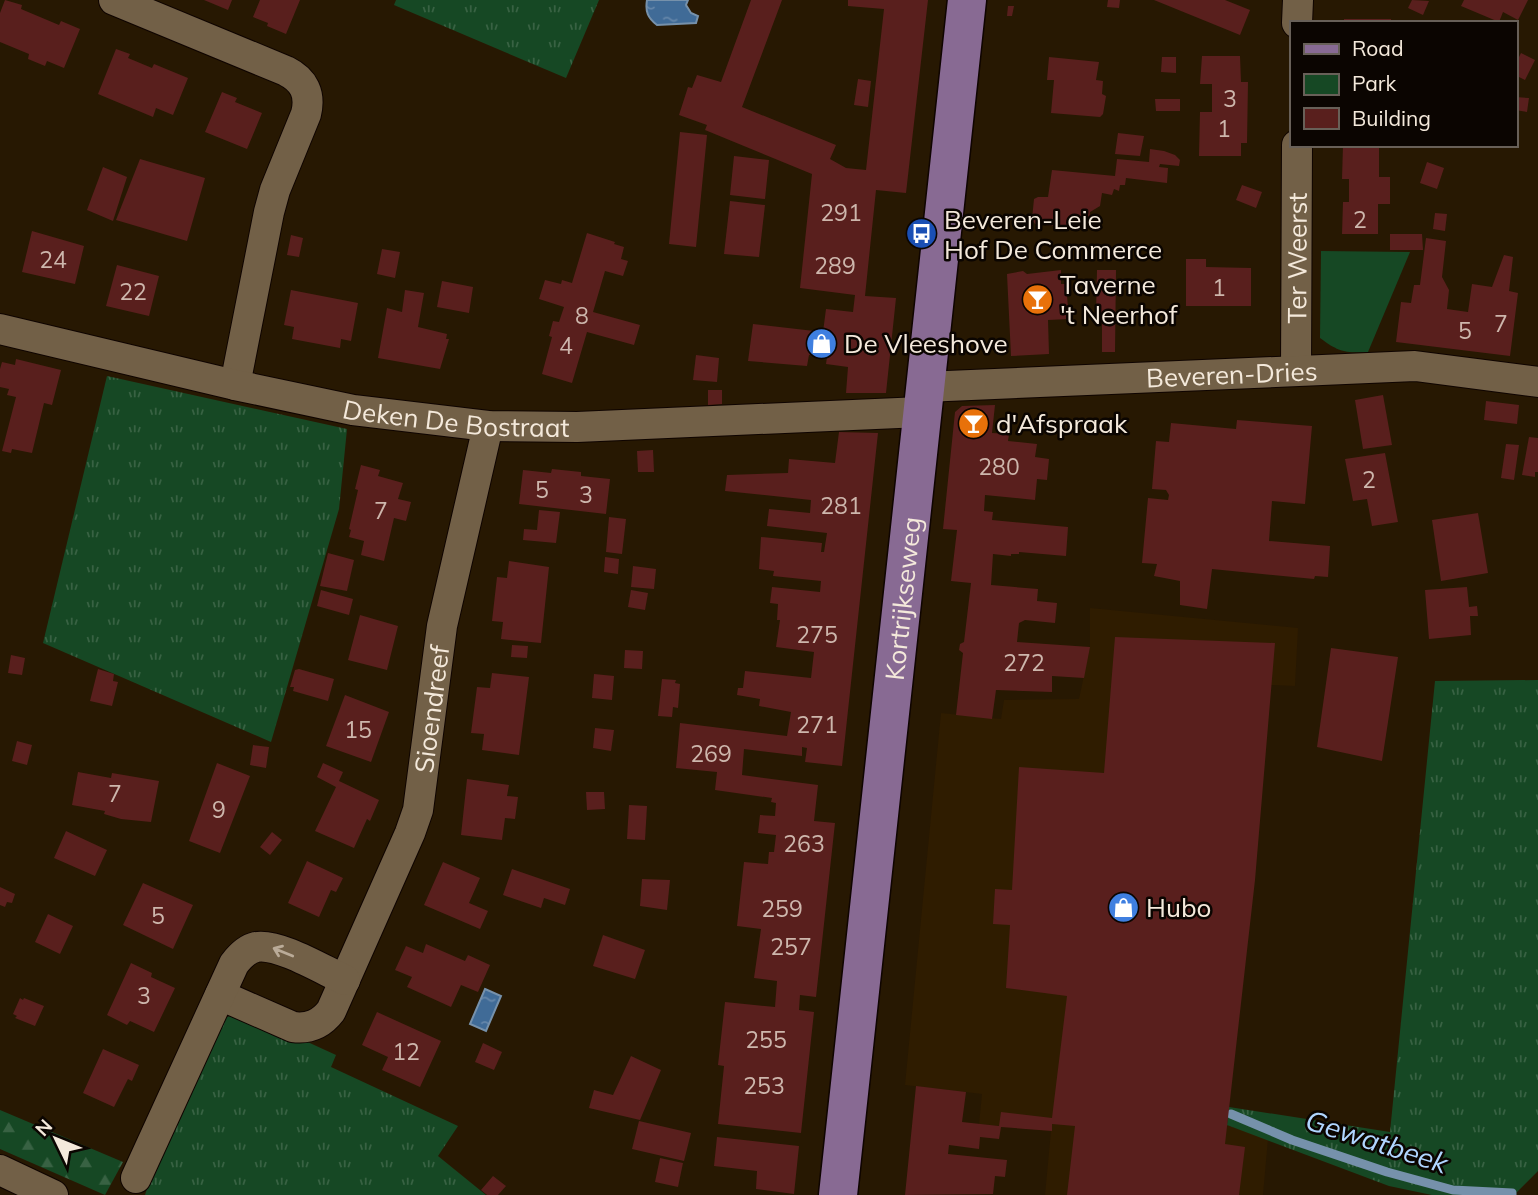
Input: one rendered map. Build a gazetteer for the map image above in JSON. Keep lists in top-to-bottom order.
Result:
{
  "streets": {
    "main road": ["Kortrijkseweg"],
    "street": [
      "Ter Weerst",
      "Beveren-Dries",
      "Deken De Bostraat",
      "Sioendreef"
    ]
  },
  "crossings": [
    ["Ter Weerst", "Beveren-Dries"],
    ["Beveren-Dries", "Deken De Bostraat"],
    ["Beveren-Dries", "Kortrijkseweg"],
    ["Deken De Bostraat", "Kortrijkseweg"],
    ["Deken De Bostraat", "Sioendreef"]
  ],
  "water": ["Gewatbeek"],
  "places": {
    "bus stop": ["Beveren-Leie Hof De Commerce"],
    "bar": ["Taverne 't Neerhof", "d'Afspraak"],
    "shop": ["De Vleeshove", "Hubo"]
  },
  "house_numbers": [
    "3",
    "1",
    "291",
    "2",
    "24",
    "289",
    "1",
    "22",
    "8",
    "7",
    "5",
    "4",
    "280",
    "2",
    "5",
    "3",
    "281",
    "7",
    "275",
    "272",
    "271",
    "15",
    "269",
    "7",
    "9",
    "263",
    "259",
    "5",
    "257",
    "3",
    "255",
    "12",
    "253"
  ],
  "legend": ["Road", "Park", "Building"],
  "north": "top left"
}
